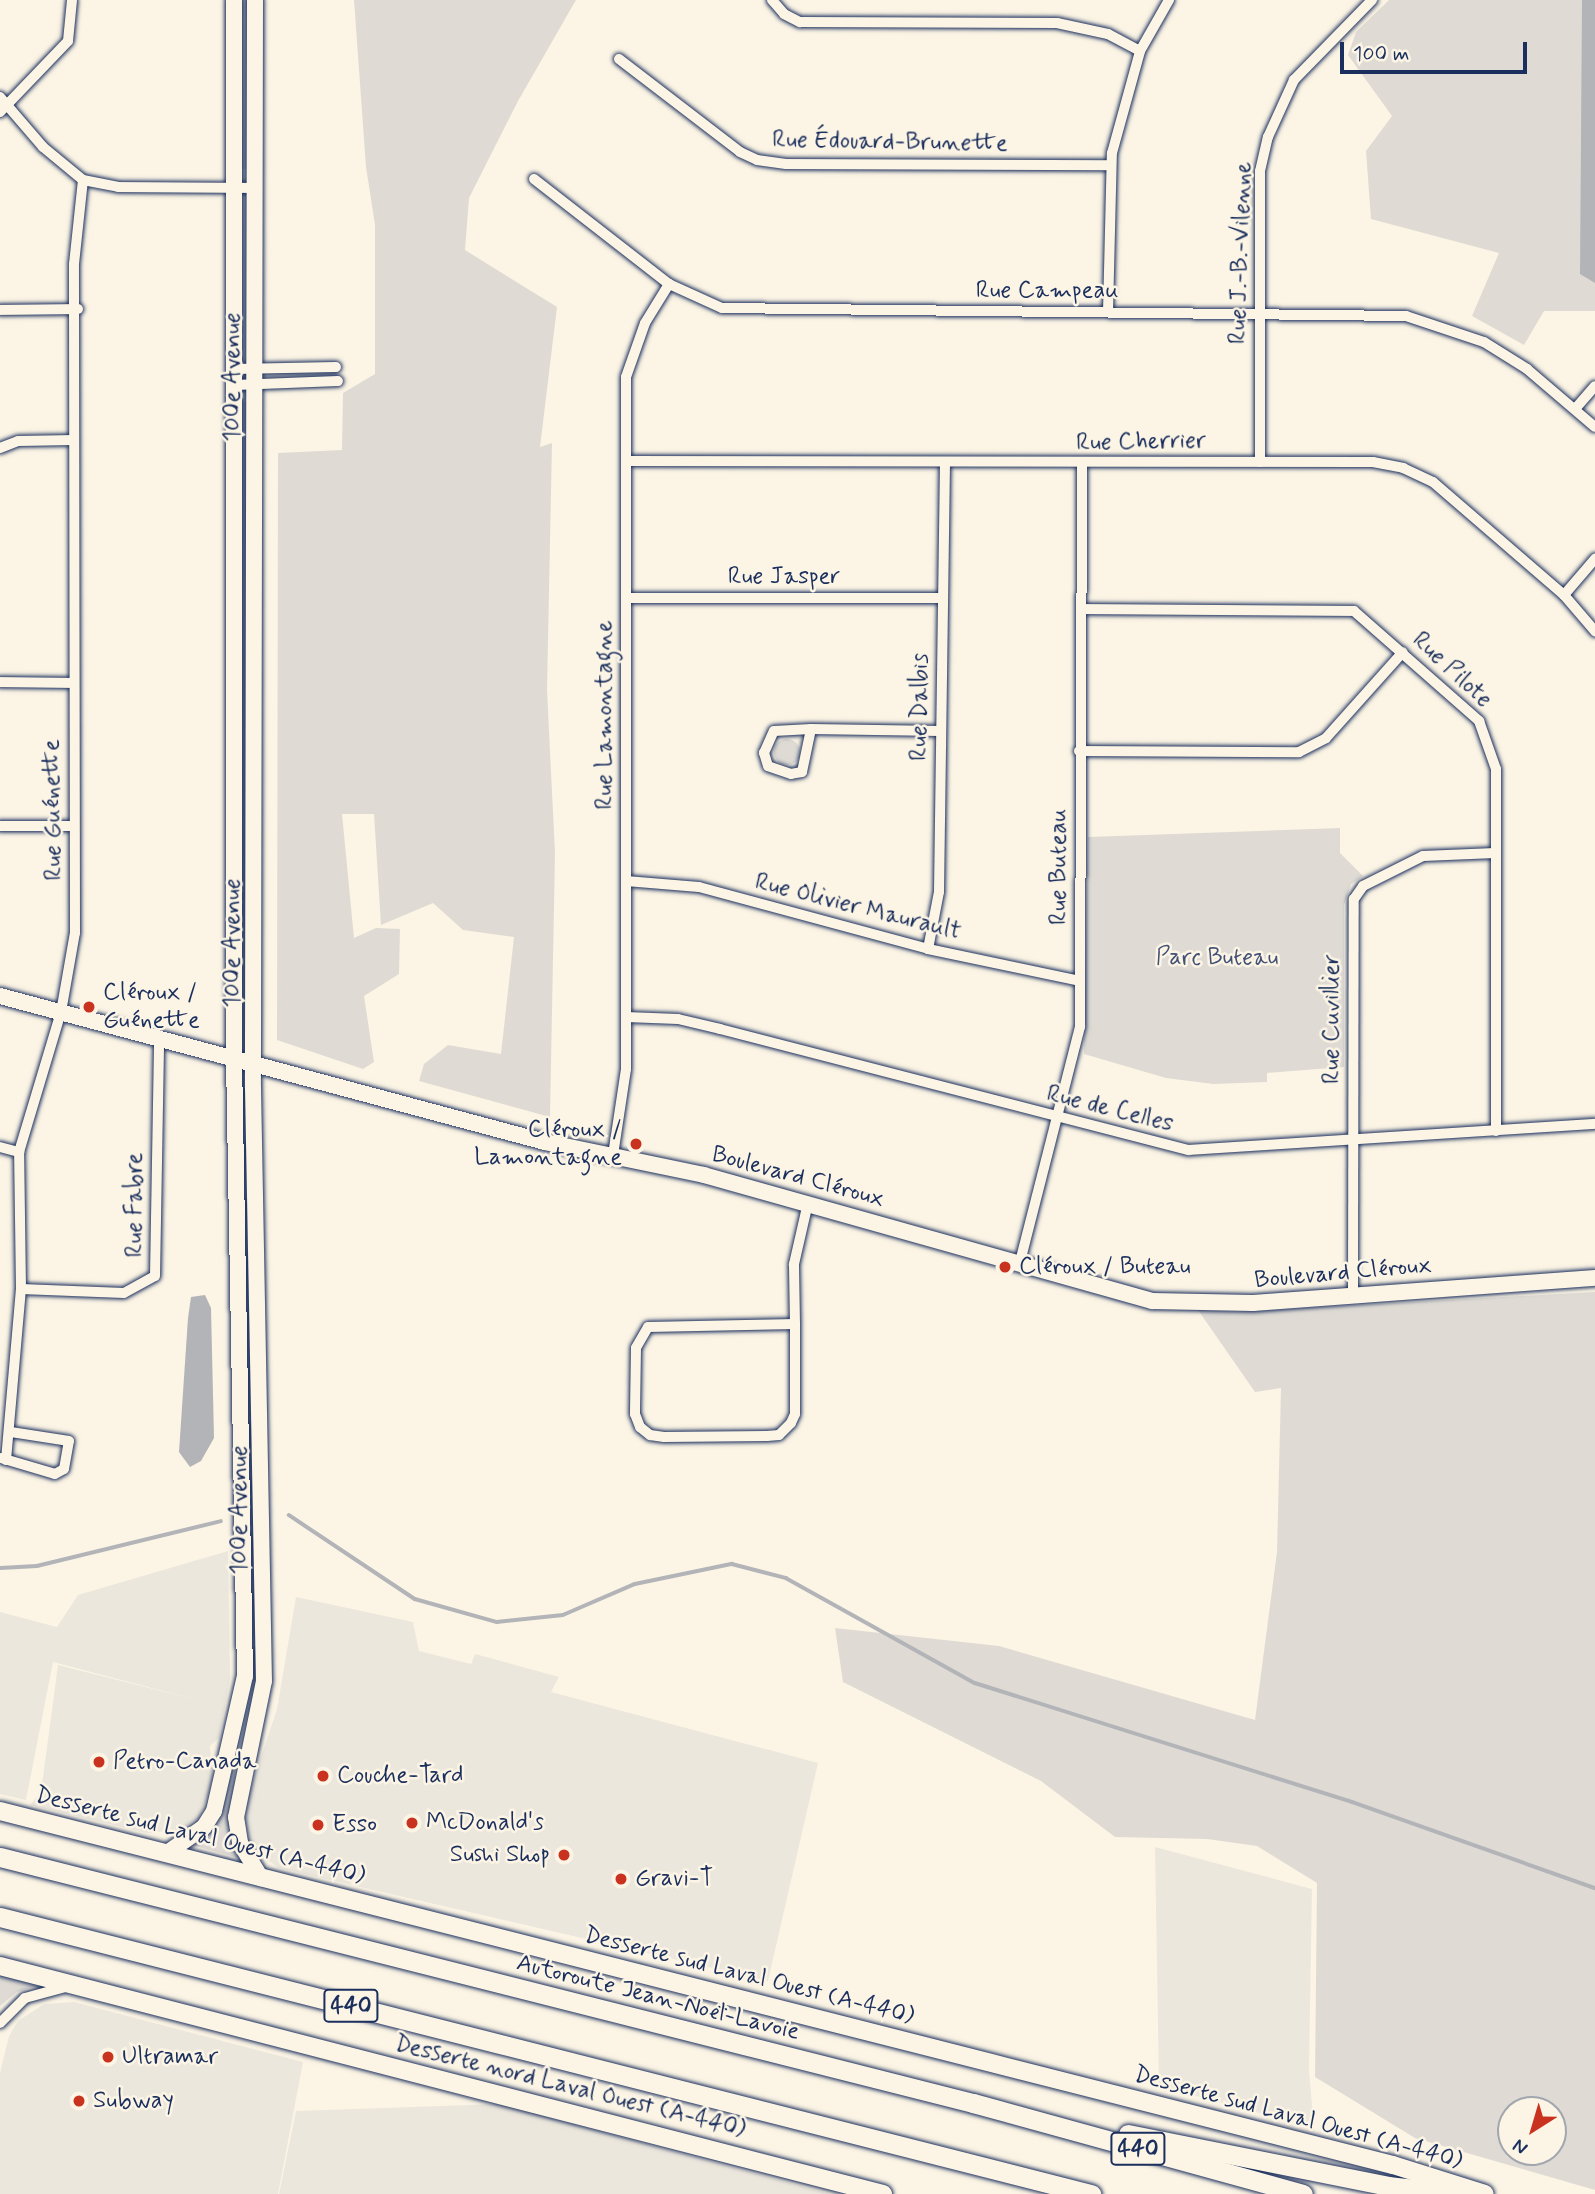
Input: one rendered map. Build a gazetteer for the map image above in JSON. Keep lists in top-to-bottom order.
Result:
{
  "streets": {
    "highway": ["Autoroute Jean-Noël-Lavoie", "440"],
    "main road": ["Desserte sud Laval Ouest (A-440)", "Desserte nord Laval Ouest (A-440)"],
    "street": [
      "Rue Édouard-Brunette",
      "Rue J.-B.-Vilenne",
      "Rue Campeau",
      "100e Avenue",
      "Rue Cherrier",
      "Rue Jasper",
      "Rue Pilote",
      "Rue Dalbis",
      "Rue Lamontagne",
      "Rue Guénette",
      "Rue Buteau",
      "Rue Olivier Maurault",
      "Rue Cuvillier",
      "Rue de Celles",
      "Boulevard Cléroux",
      "Rue Fabre"
    ]
  },
  "crossings": [
    ["Rue J.-B.-Vilenne", "Rue Campeau"],
    ["Rue J.-B.-Vilenne", "Rue Cherrier"],
    ["Rue Campeau", "Rue Lamontagne"],
    ["100e Avenue", "Boulevard Cléroux"],
    ["100e Avenue", "Desserte sud Laval Ouest (A-440)"],
    ["Rue Cherrier", "Rue Dalbis"],
    ["Rue Cherrier", "Rue Lamontagne"],
    ["Rue Cherrier", "Rue Buteau"],
    ["Rue Jasper", "Rue Dalbis"],
    ["Rue Jasper", "Rue Lamontagne"],
    ["Rue Pilote", "Rue Buteau"],
    ["Rue Pilote", "Rue Cuvillier"],
    ["Rue Pilote", "Rue de Celles"],
    ["Rue Dalbis", "Rue Olivier Maurault"],
    ["Rue Lamontagne", "Rue Olivier Maurault"],
    ["Rue Lamontagne", "Rue de Celles"],
    ["Rue Lamontagne", "Boulevard Cléroux"],
    ["Rue Guénette", "Boulevard Cléroux"],
    ["Rue Guénette", "Rue Fabre"],
    ["Rue Buteau", "Rue Olivier Maurault"],
    ["Rue Buteau", "Rue de Celles"],
    ["Rue Buteau", "Boulevard Cléroux"],
    ["Rue Cuvillier", "Rue de Celles"],
    ["Rue Cuvillier", "Boulevard Cléroux"],
    ["Boulevard Cléroux", "Rue Fabre"]
  ],
  "parks": ["Parc Buteau"],
  "places": [
    "Cléroux / Guénette",
    "Cléroux / Lamontagne",
    "Cléroux / Buteau",
    "Petro-Canada",
    "Couche-Tard",
    "McDonald's",
    "Esso",
    "Sushi Shop",
    "Gravi-T",
    "Ultramar",
    "Subway"
  ],
  "scale_bar": "100 m",
  "north": "bottom left"
}
